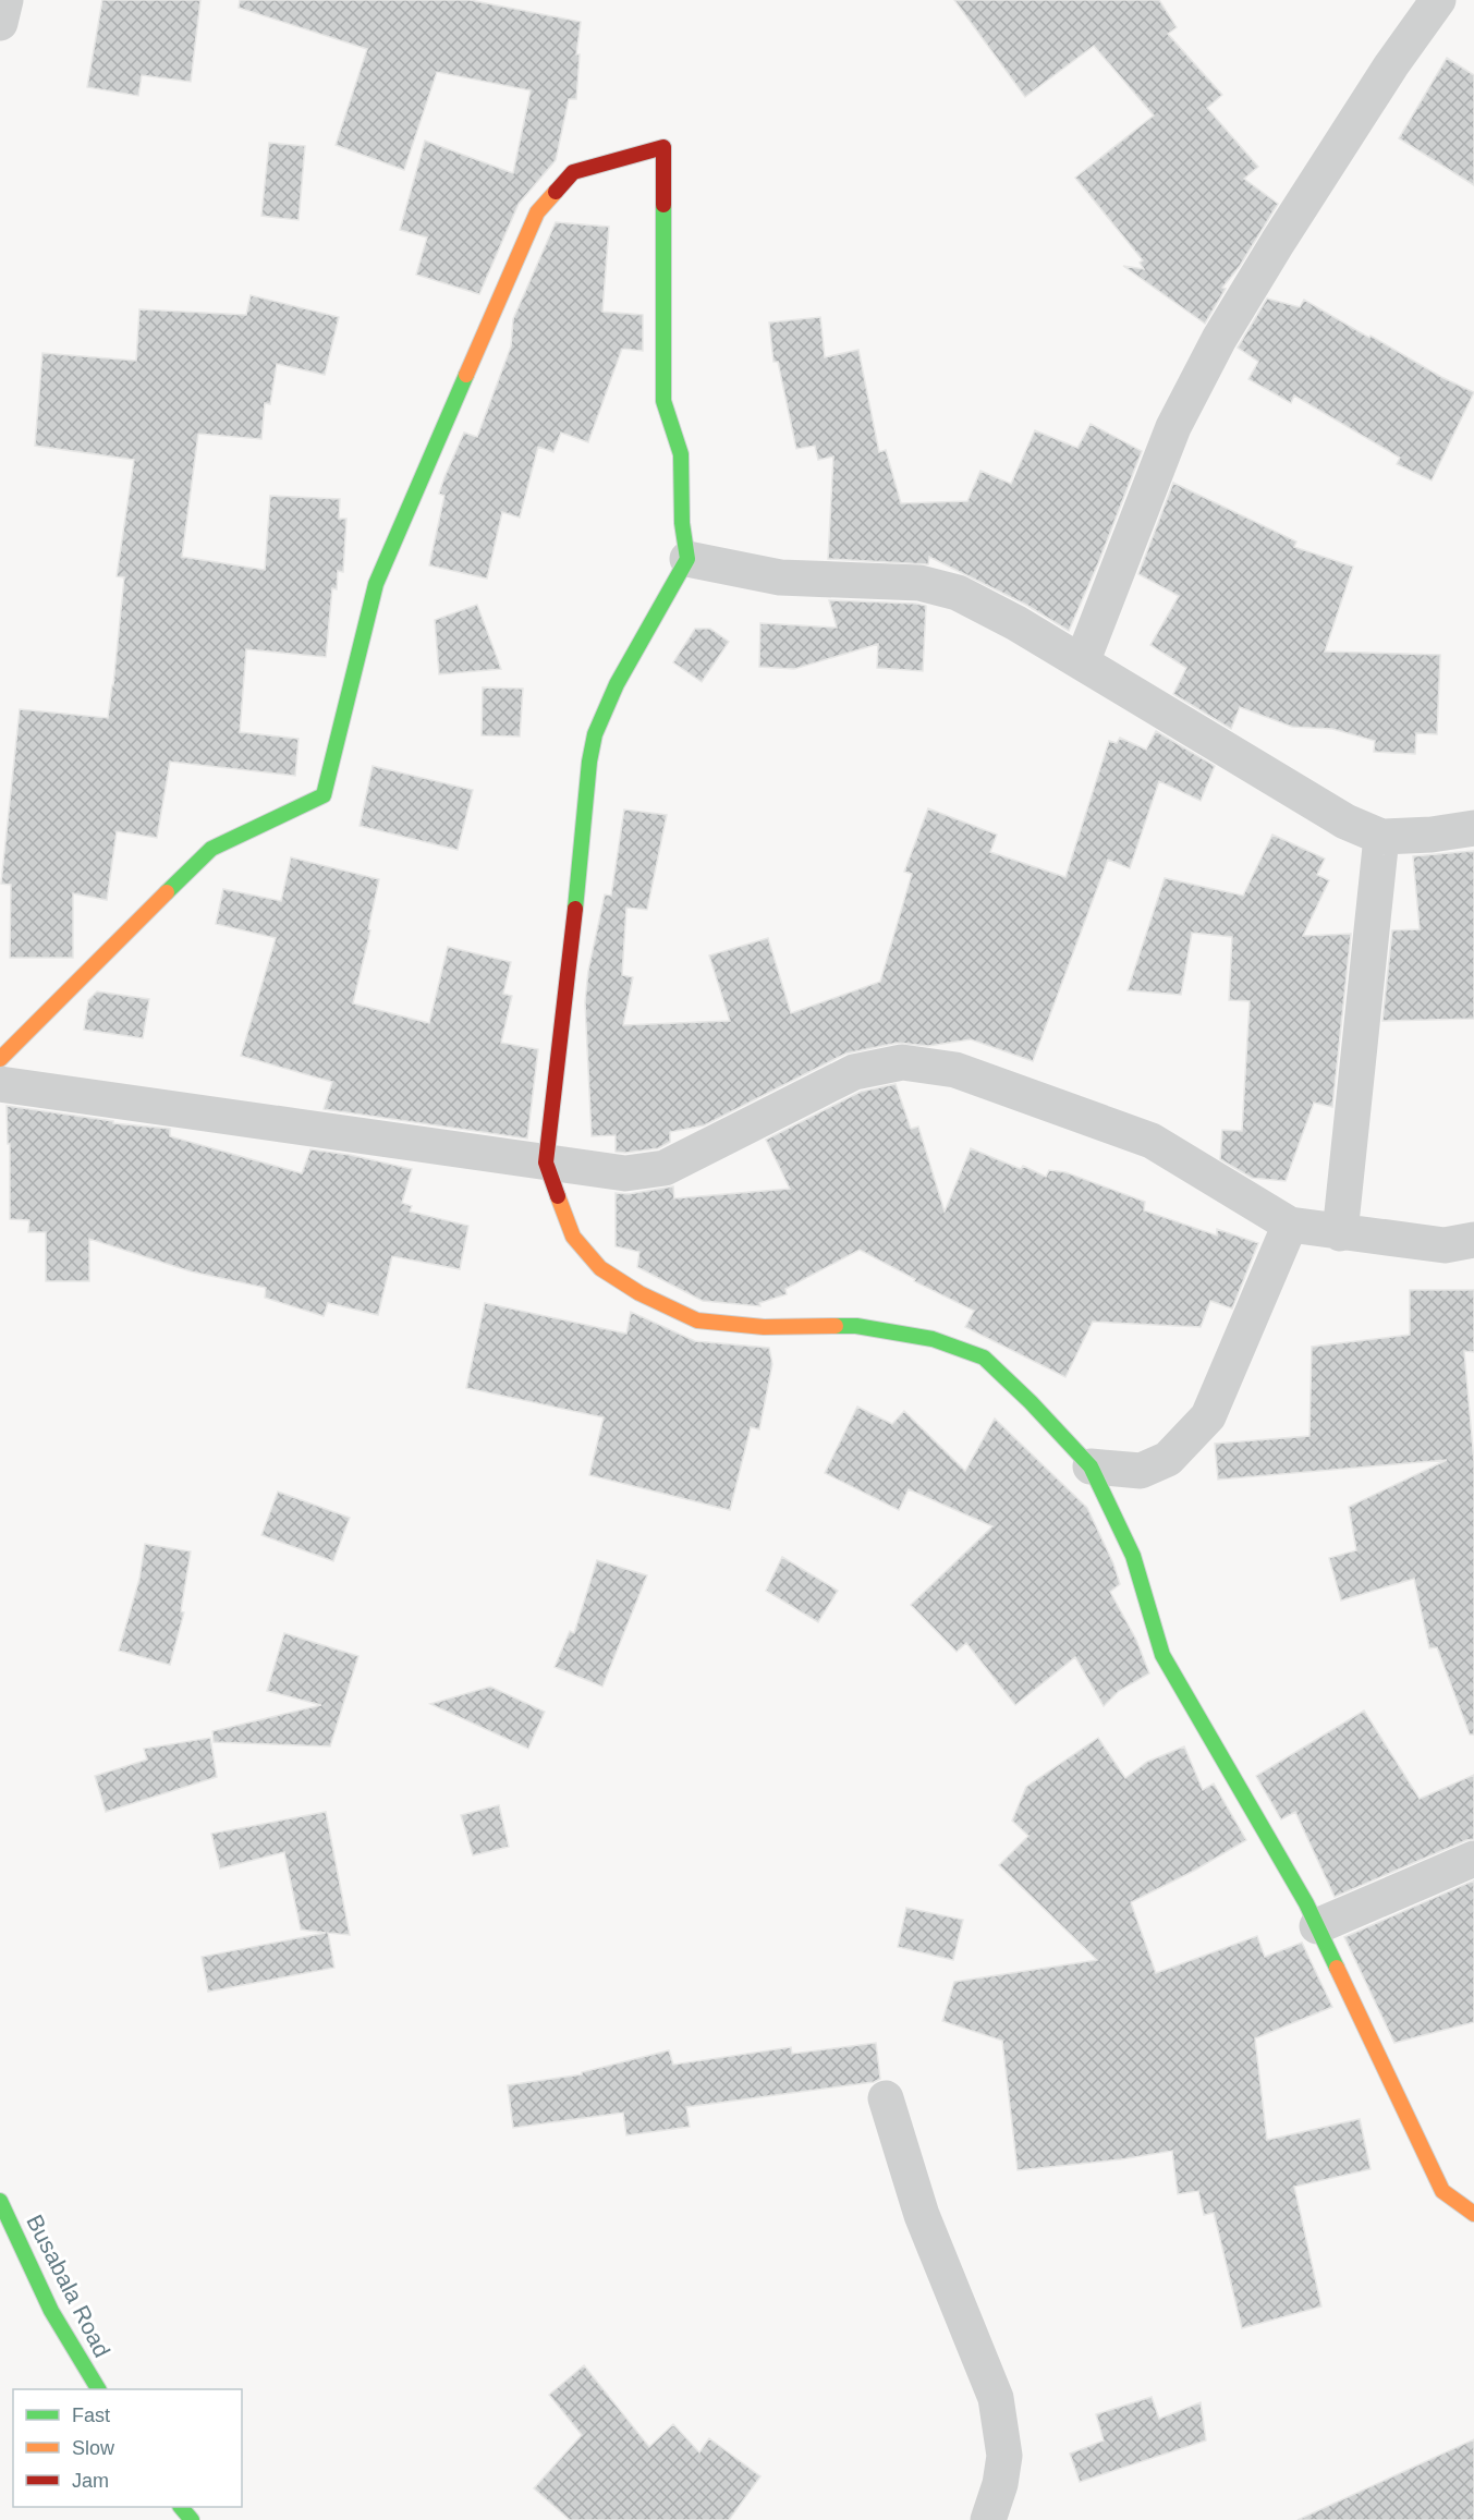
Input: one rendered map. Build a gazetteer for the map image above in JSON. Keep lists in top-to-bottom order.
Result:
{
  "streets": {
    "street": ["Busabala Road"]
  },
  "legend": ["Fast", "Slow", "Jam"]
}
